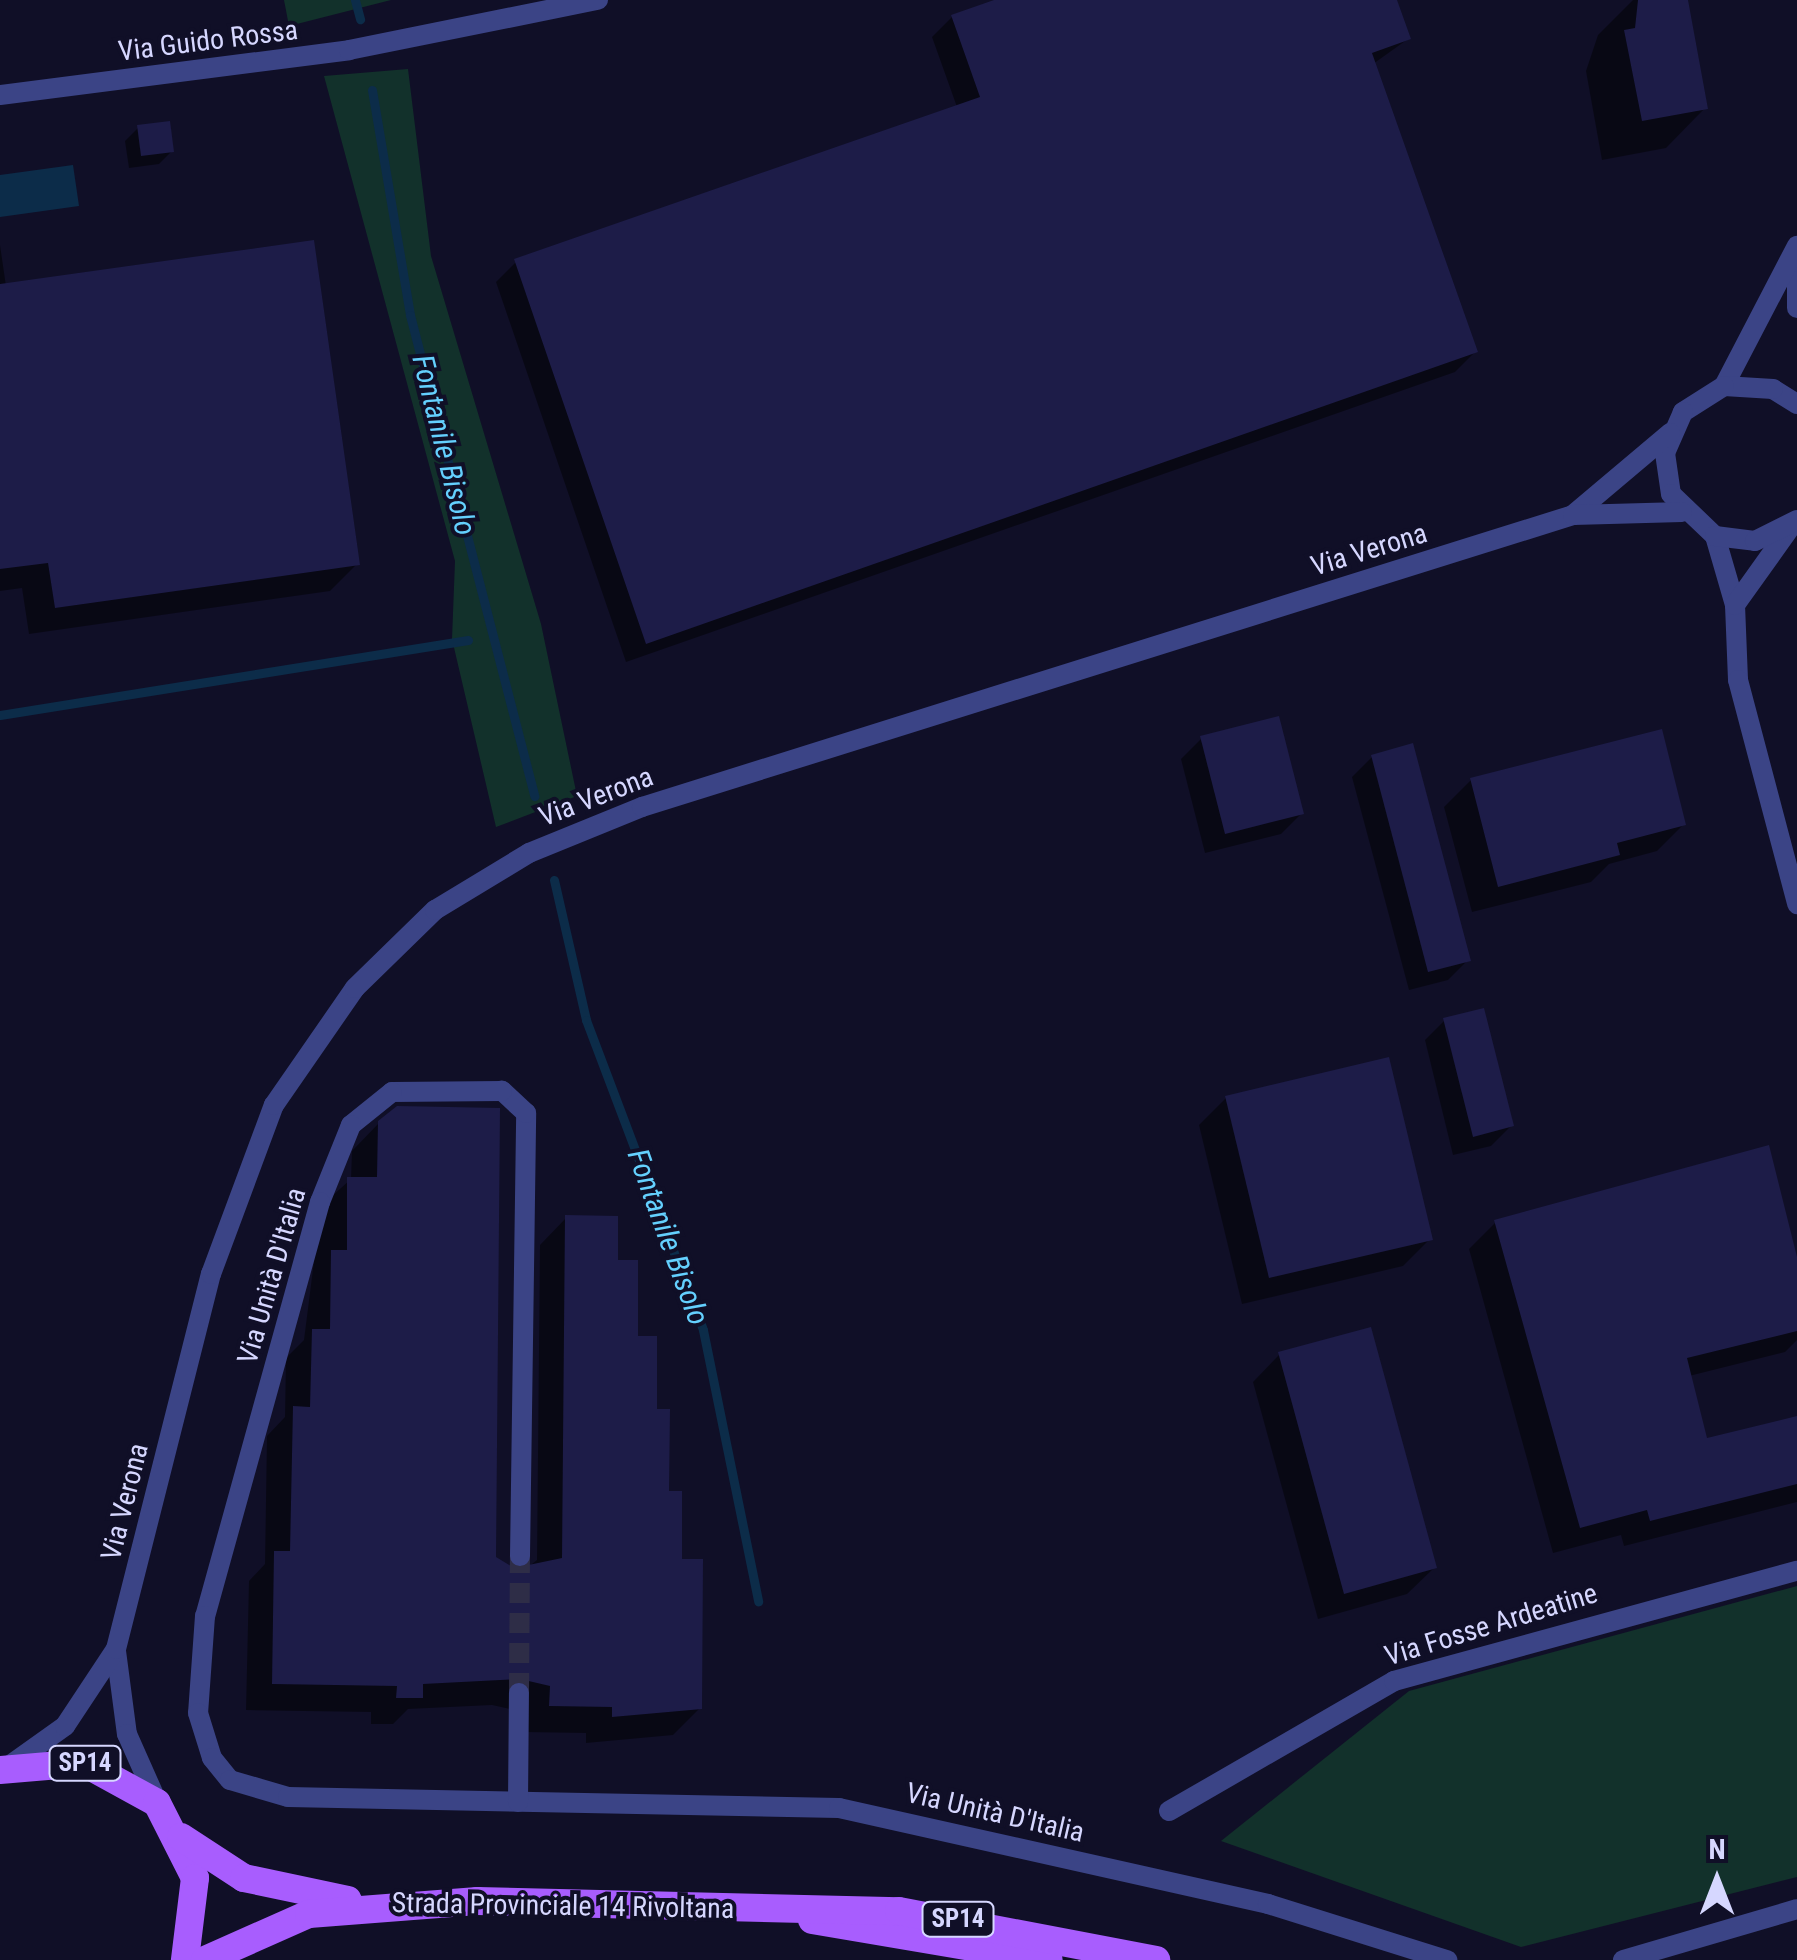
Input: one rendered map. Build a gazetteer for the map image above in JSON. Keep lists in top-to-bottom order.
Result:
{
  "streets": {
    "main road": ["SP14", "Strada Provinciale 14 Rivoltana"],
    "street": [
      "Via Guido Rossa",
      "Via Verona",
      "Via Unità D'Italia",
      "Via Fosse Ardeatine"
    ]
  },
  "crossings": [
    ["Via Verona", "Strada Provinciale 14 Rivoltana"]
  ],
  "water": ["Fontanile Bisolo"],
  "north": "top"
}
